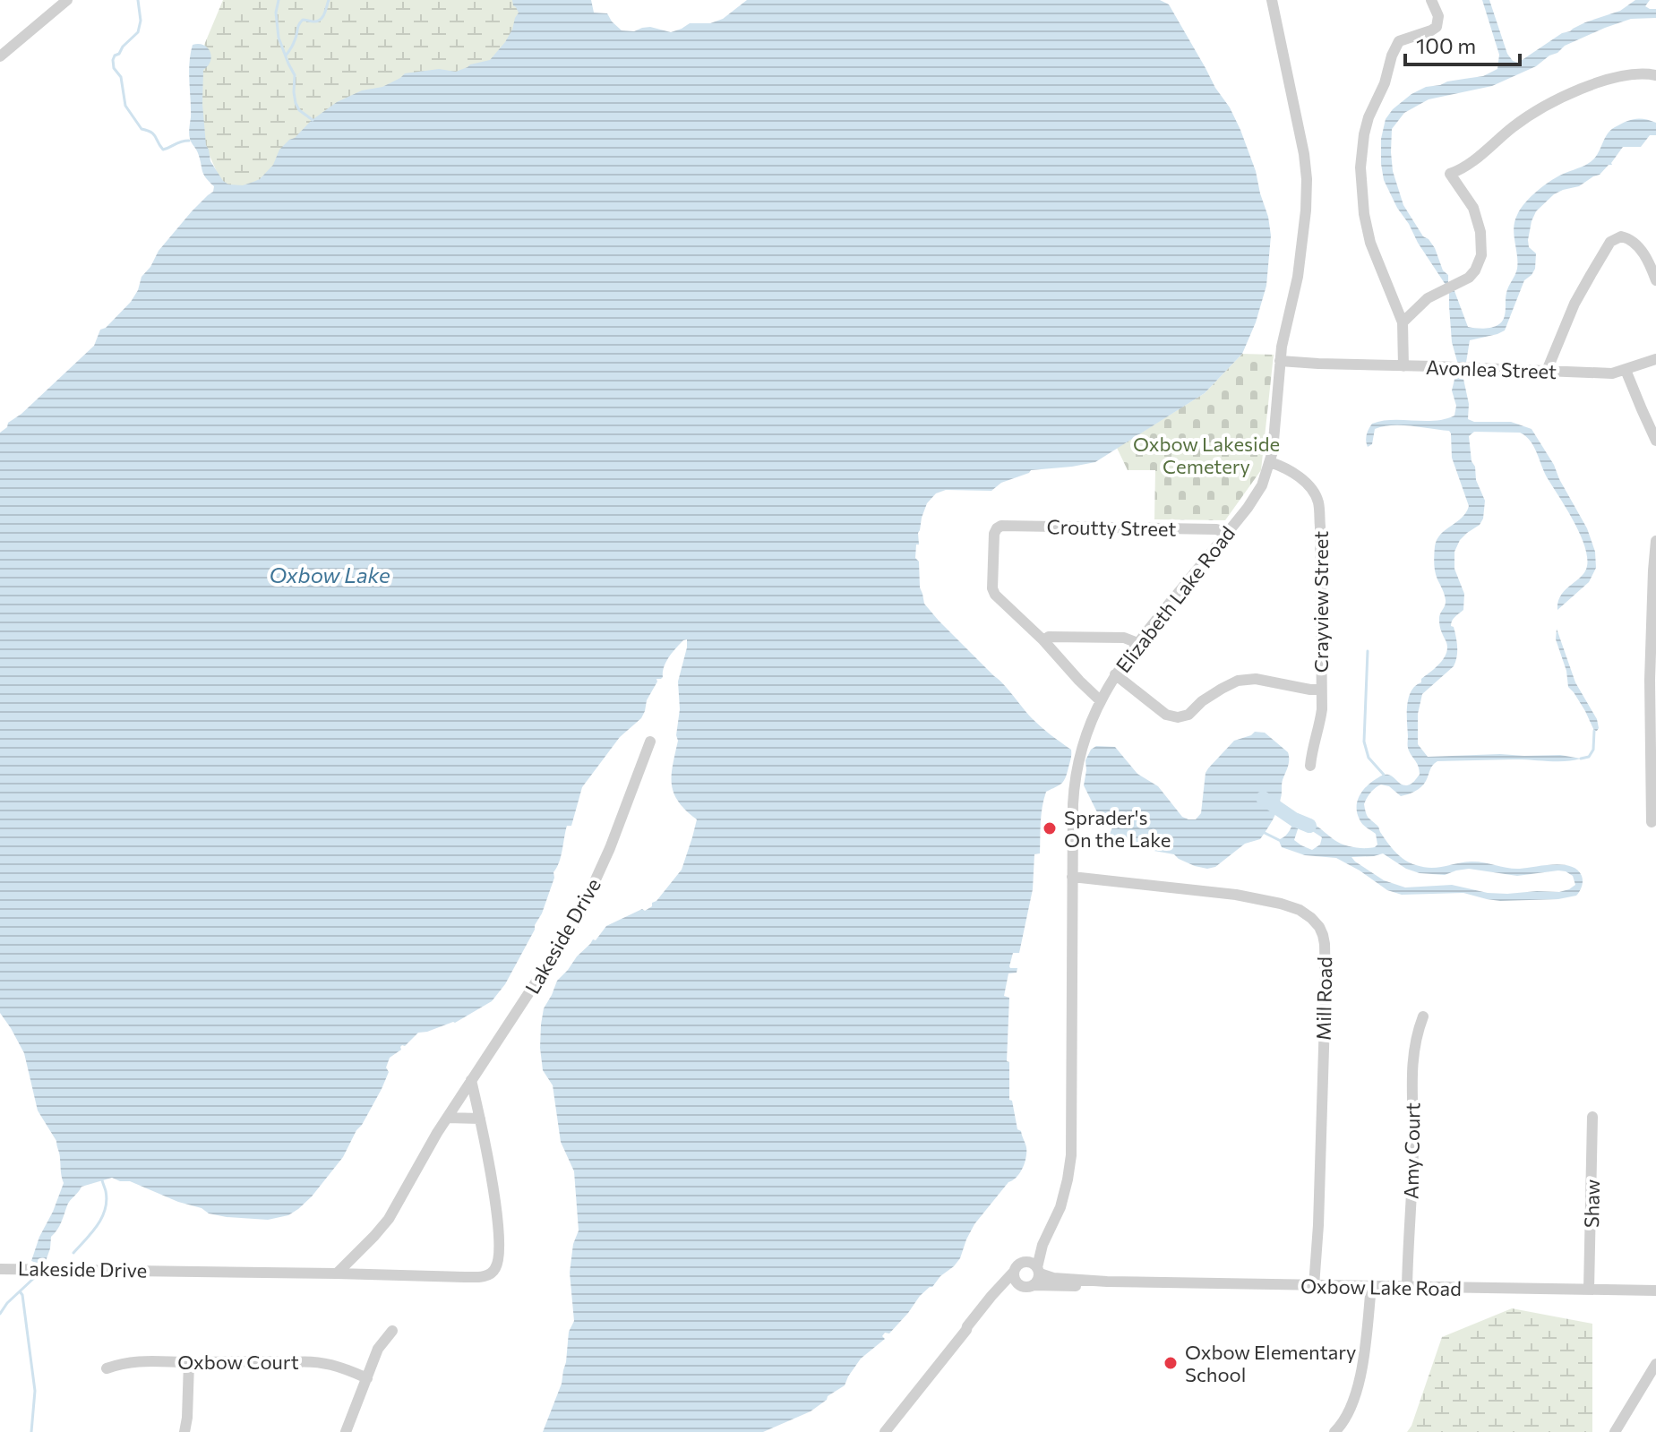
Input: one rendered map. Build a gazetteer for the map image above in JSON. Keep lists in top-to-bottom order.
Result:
{
  "streets": {
    "street": [
      "Avonlea Street",
      "Croutty Street",
      "Elizabeth Lake Road",
      "Crayview Street",
      "Lakeside Drive",
      "Mill Road",
      "Amy Court",
      "Shaw",
      "Oxbow Lake Road",
      "Oxbow Court"
    ]
  },
  "crossings": [
    ["Avonlea Street", "Elizabeth Lake Road"],
    ["Croutty Street", "Elizabeth Lake Road"],
    ["Elizabeth Lake Road", "Crayview Street"],
    ["Elizabeth Lake Road", "Mill Road"],
    ["Elizabeth Lake Road", "Oxbow Lake Road"],
    ["Mill Road", "Oxbow Lake Road"],
    ["Amy Court", "Oxbow Lake Road"],
    ["Shaw", "Oxbow Lake Road"]
  ],
  "water": ["Oxbow Lake"],
  "parks": ["Oxbow Lakeside Cemetery"],
  "places": ["Sprader's On the Lake", "Oxbow Elementary School"],
  "scale_bar": "100 m"
}
